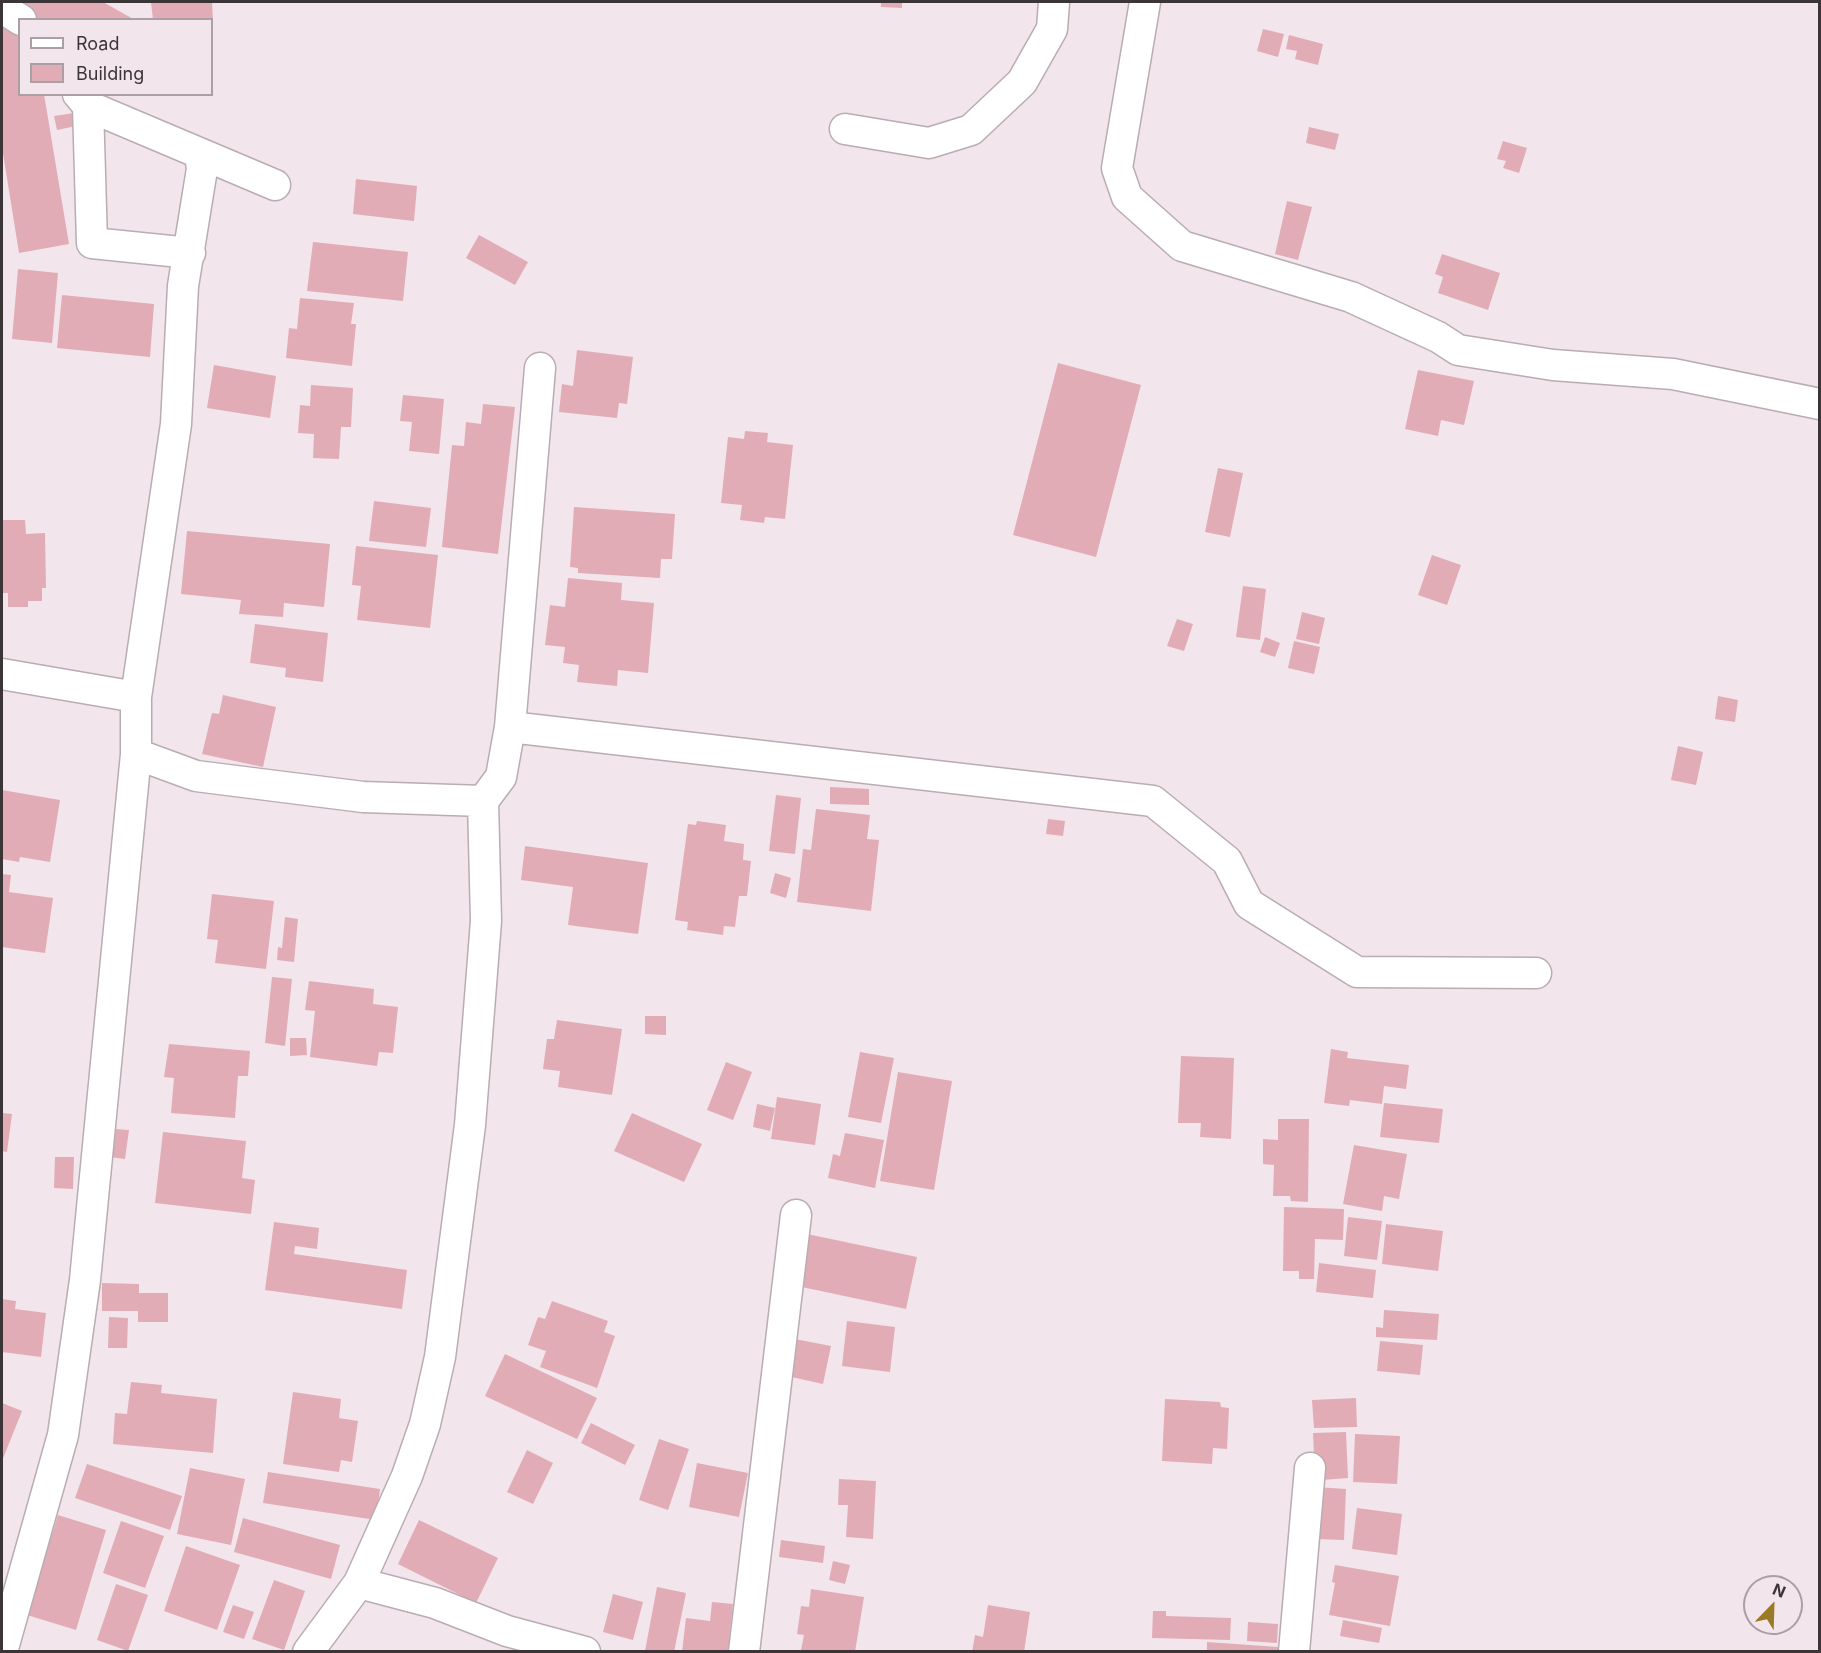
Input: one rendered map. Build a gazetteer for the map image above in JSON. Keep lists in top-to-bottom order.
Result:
{
  "legend": ["Road", "Building"],
  "north": "top right"
}
